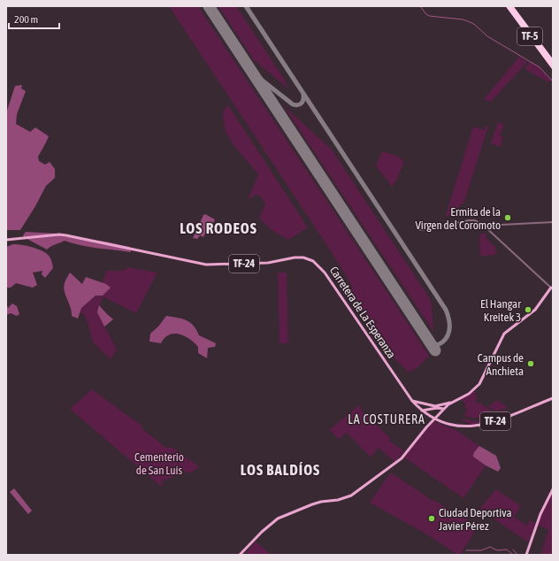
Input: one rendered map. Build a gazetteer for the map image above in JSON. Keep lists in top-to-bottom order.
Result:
{
  "streets": {
    "highway": ["TF-5"],
    "main road": ["TF-24", "Carretera de La Esperanza"]
  },
  "districts": ["LOS RODEOS", "LA COSTURERA", "LOS BALDÍOS"],
  "parks": ["Cementerio de San Luís"],
  "places": [
    "Ermita de la Virgen del Coromoto",
    "El Hangar Kreitek 3",
    "Campus de Anchieta",
    "Ciudad Deportiva Javier Pérez"
  ],
  "scale_bar": "200 m"
}
